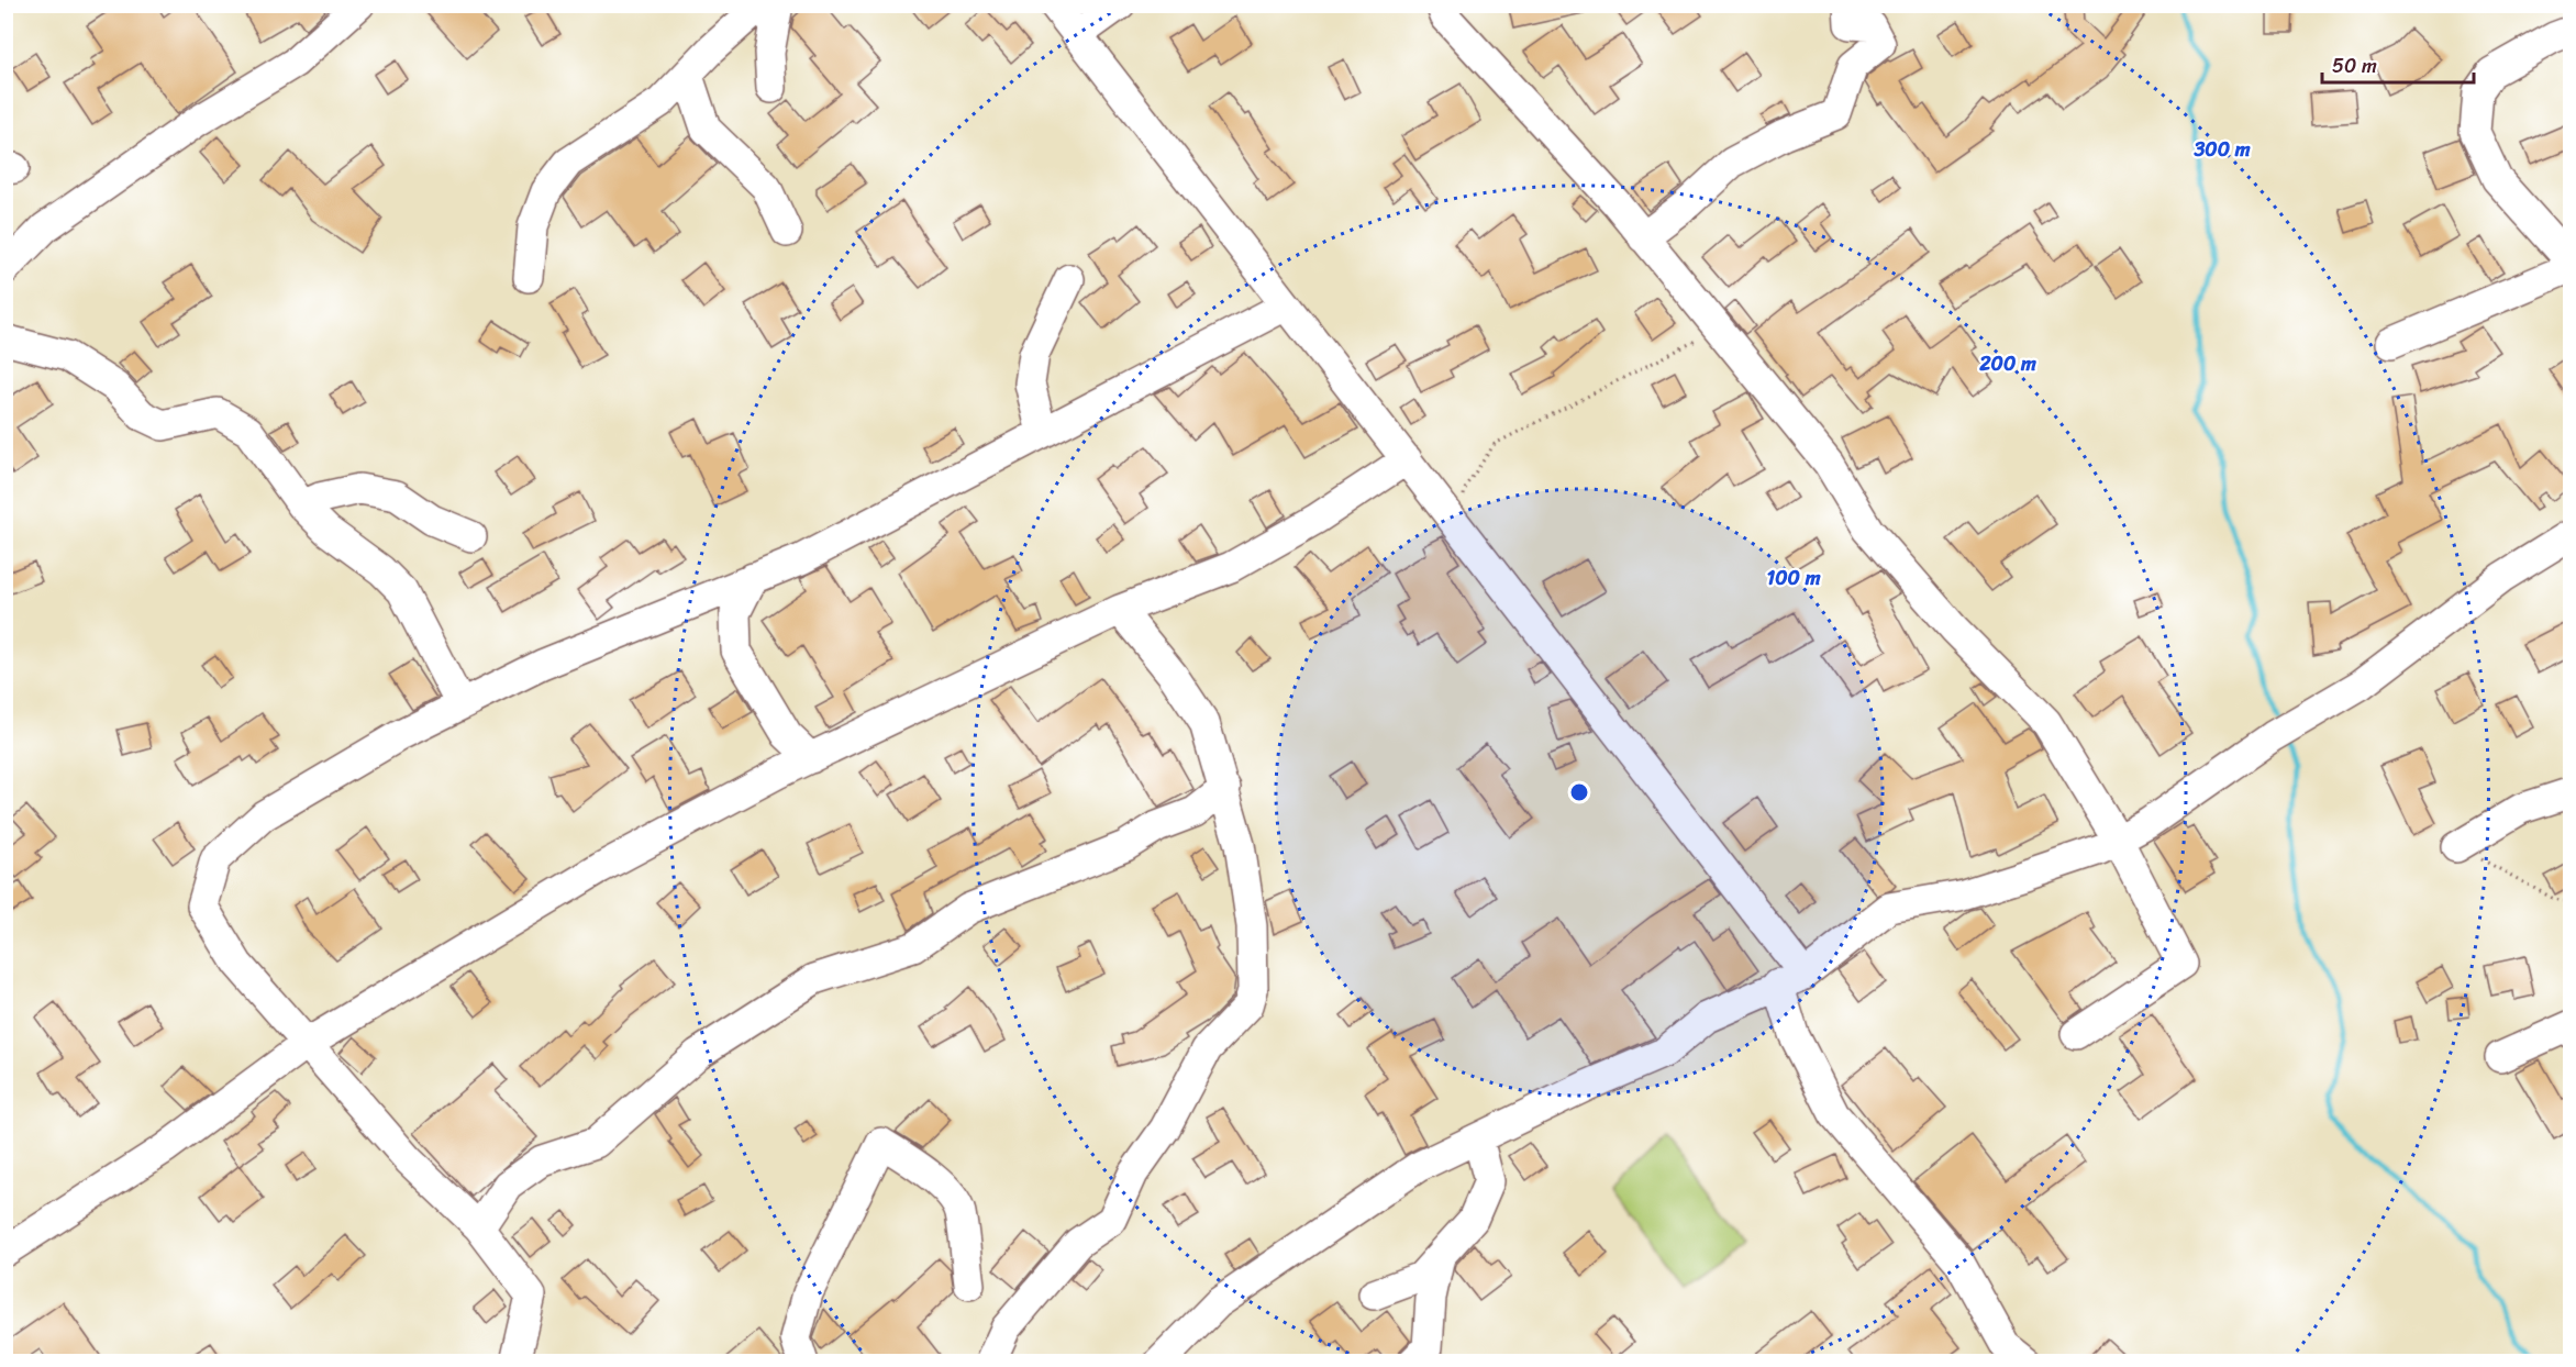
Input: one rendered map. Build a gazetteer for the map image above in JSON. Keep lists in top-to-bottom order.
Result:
{
  "scale_bar": "50 m",
  "rings": ["300 m", "200 m", "100 m"]
}
